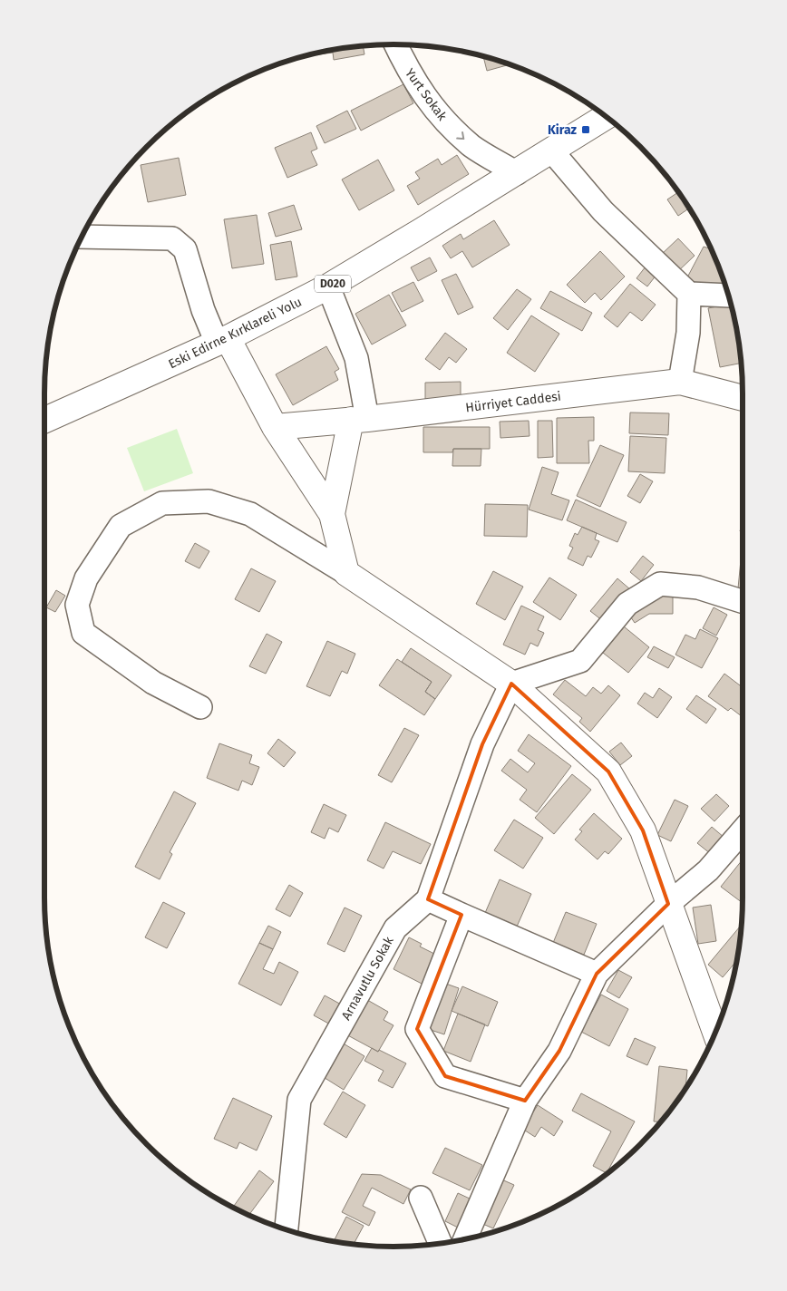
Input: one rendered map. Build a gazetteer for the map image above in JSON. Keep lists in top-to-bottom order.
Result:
{
  "streets": {
    "main road": ["D020", "Eski Edirne Kırklareli Yolu", "Hürriyet Caddesi"],
    "street": ["Yurt Sokak", "Arnavutlu Sokak"]
  },
  "crossings": [
    ["Yurt Sokak", "Eski Edirne Kırklareli Yolu"]
  ],
  "one_way": ["Yurt Sokak"],
  "places": {
    "transit": ["Kiraz"]
  }
}
